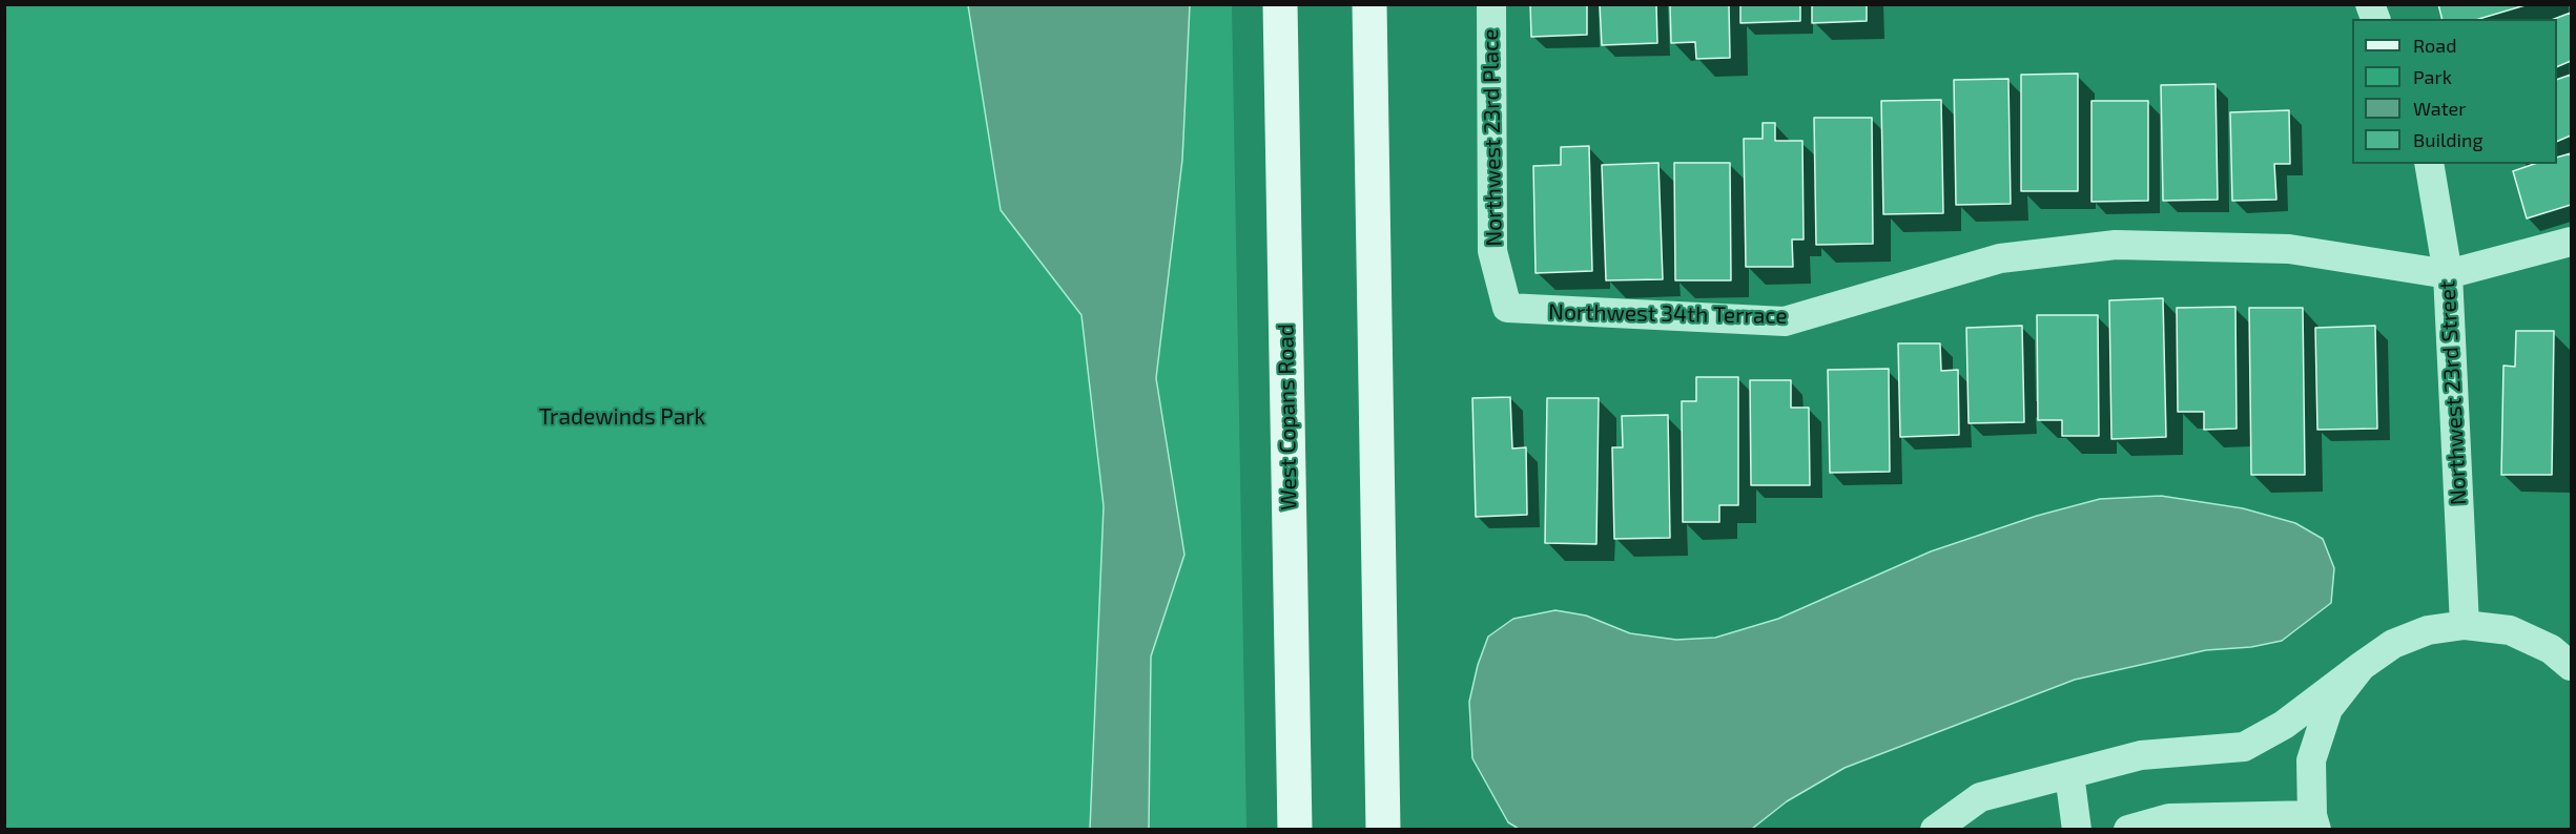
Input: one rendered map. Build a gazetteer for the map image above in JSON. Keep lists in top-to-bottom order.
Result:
{
  "streets": {
    "main road": ["West Copans Road"],
    "street": ["Northwest 23rd Place", "Northwest 34th Terrace", "Northwest 23rd Street"]
  },
  "crossings": [
    ["Northwest 23rd Place", "Northwest 34th Terrace"],
    ["Northwest 34th Terrace", "Northwest 23rd Street"]
  ],
  "parks": ["Tradewinds Park"],
  "legend": [
    "Road",
    "Park",
    "Water",
    "Building"
  ]
}
